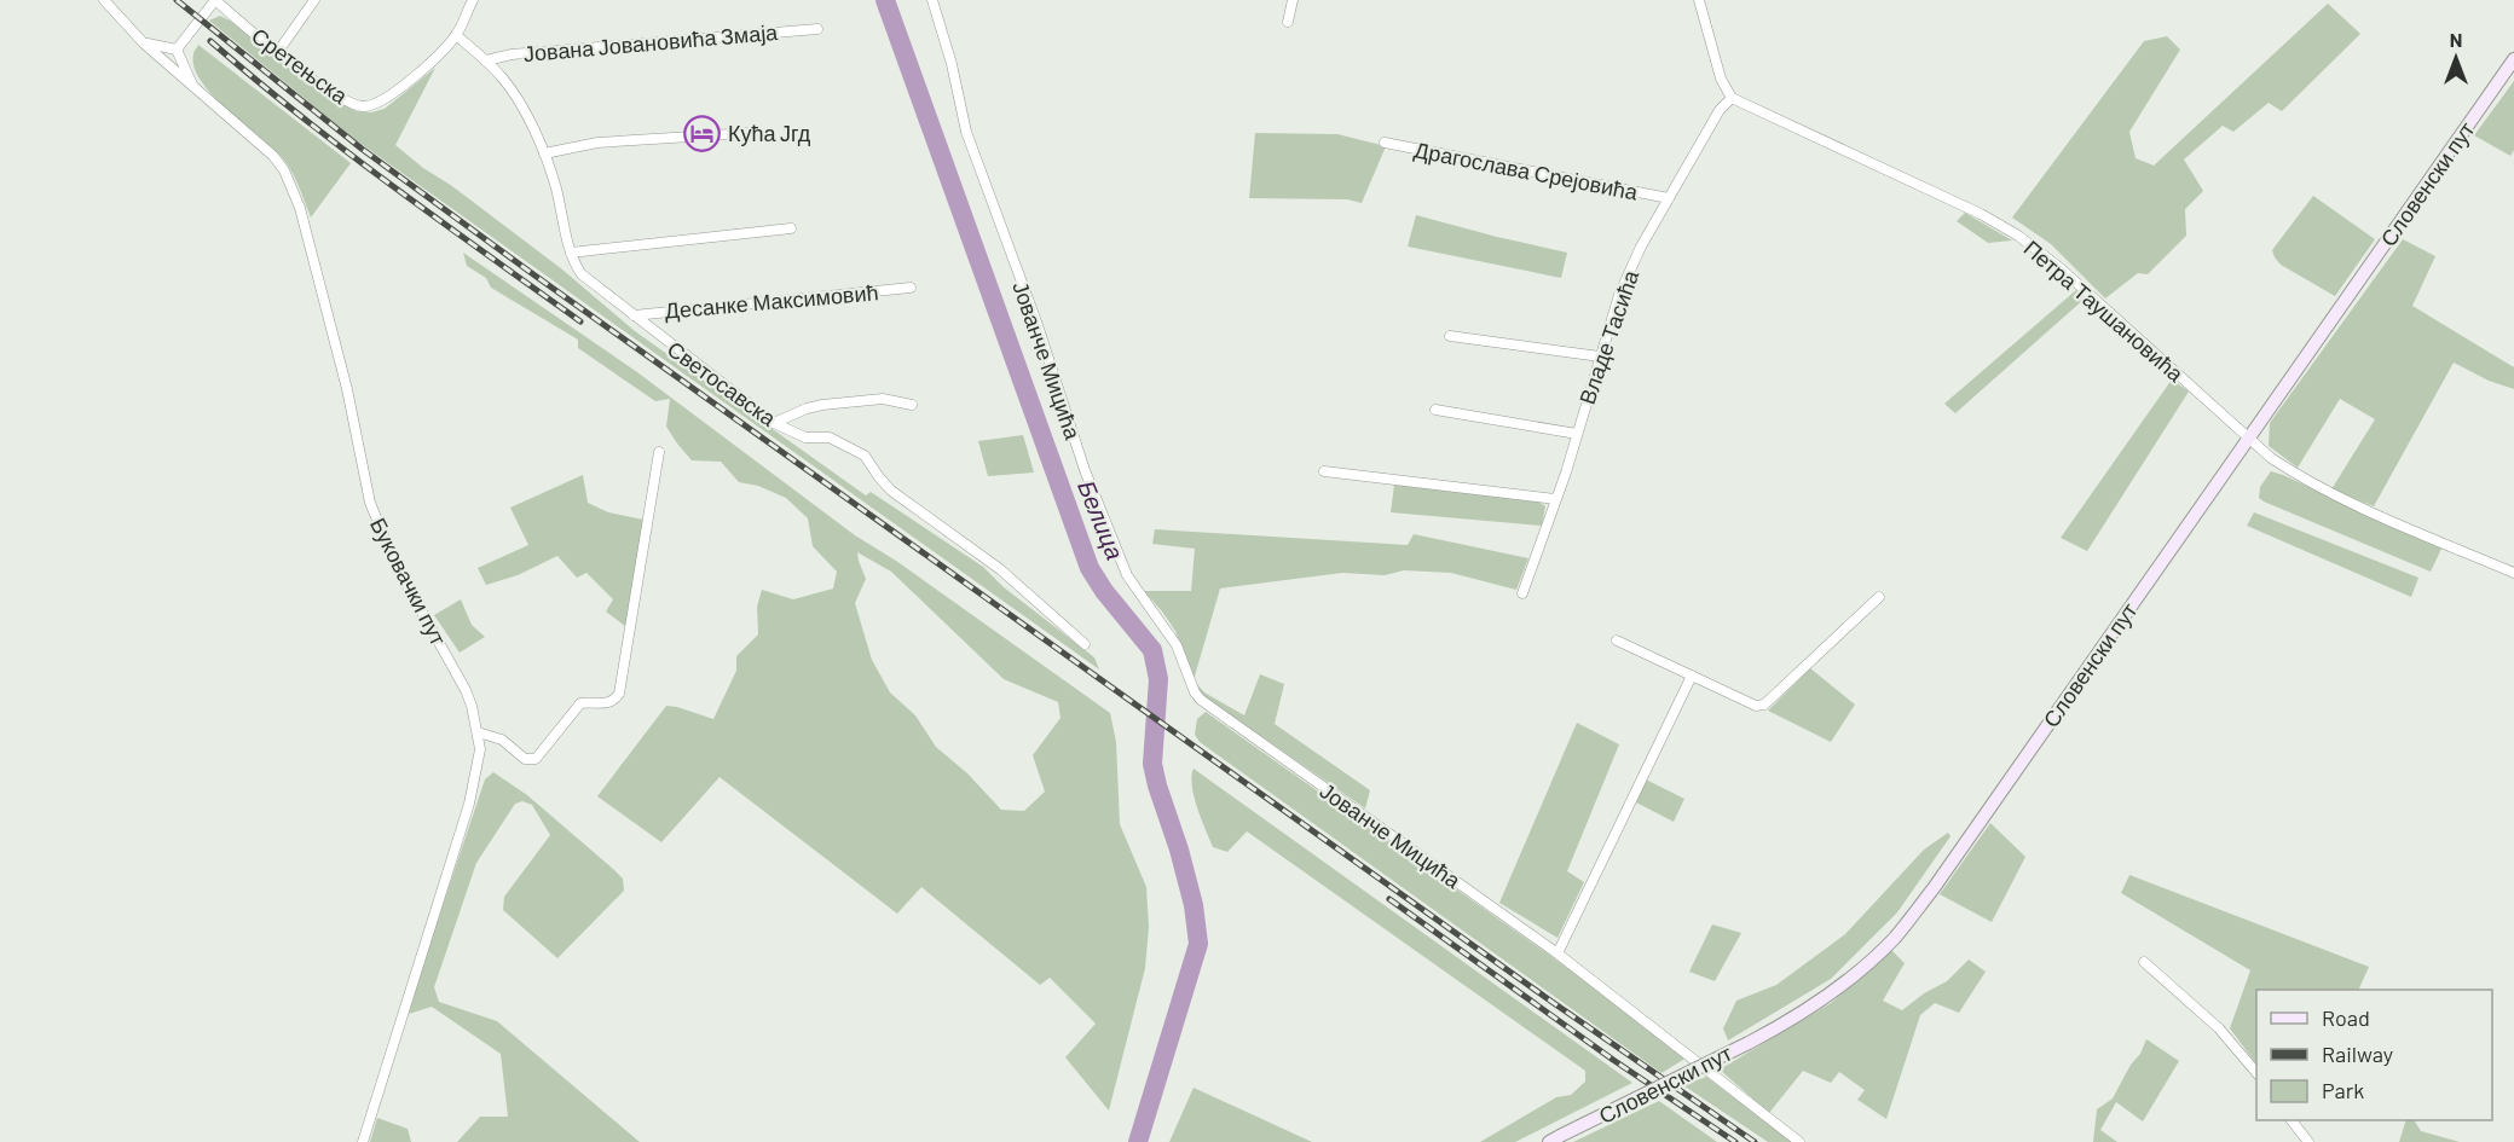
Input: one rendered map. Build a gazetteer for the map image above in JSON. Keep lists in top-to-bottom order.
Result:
{
  "streets": {
    "street": [
      "Јована Јовановића Змаја",
      "Сретењска",
      "Драгослава Срејовића",
      "Словенски пут",
      "Десанке Максимовић",
      "Петра Таушановића",
      "Владе Тасића",
      "Јованче Мицића",
      "Светосавска",
      "Буковачки пут"
    ]
  },
  "crossings": [
    ["Јована Јовановића Змаја", "Светосавска"],
    ["Сретењска", "Светосавска"],
    ["Драгослава Срејовића", "Владе Тасића"],
    ["Словенски пут", "Петра Таушановића"],
    ["Десанке Максимовић", "Светосавска"],
    ["Петра Таушановића", "Владе Тасића"]
  ],
  "water": ["Белица"],
  "places": {
    "hotel": ["Кућа Јгд"]
  },
  "legend": ["Road", "Railway", "Park"],
  "north": "top"
}
